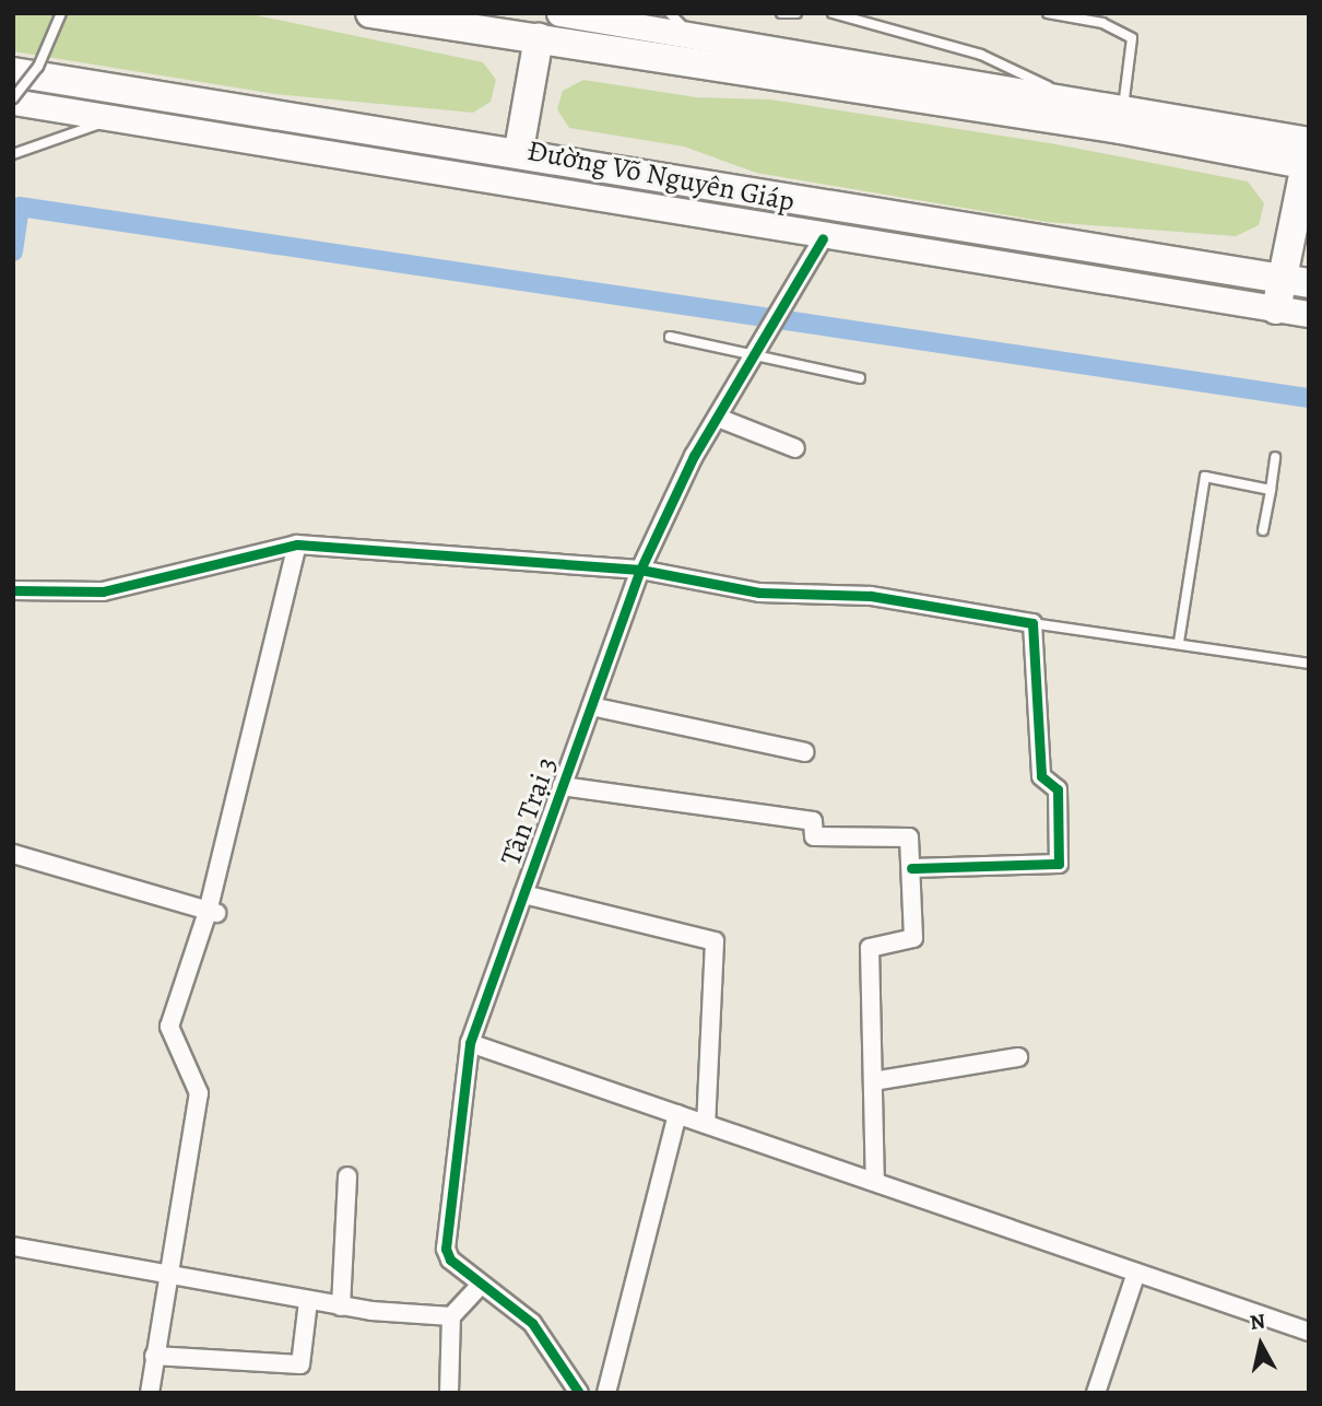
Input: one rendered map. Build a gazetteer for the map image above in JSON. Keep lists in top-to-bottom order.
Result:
{
  "streets": {
    "highway": ["Đường Võ Nguyên Giáp"],
    "street": ["Tân Trại 3"]
  },
  "crossings": [
    ["Đường Võ Nguyên Giáp", "Tân Trại 3"]
  ],
  "north": "top"
}
